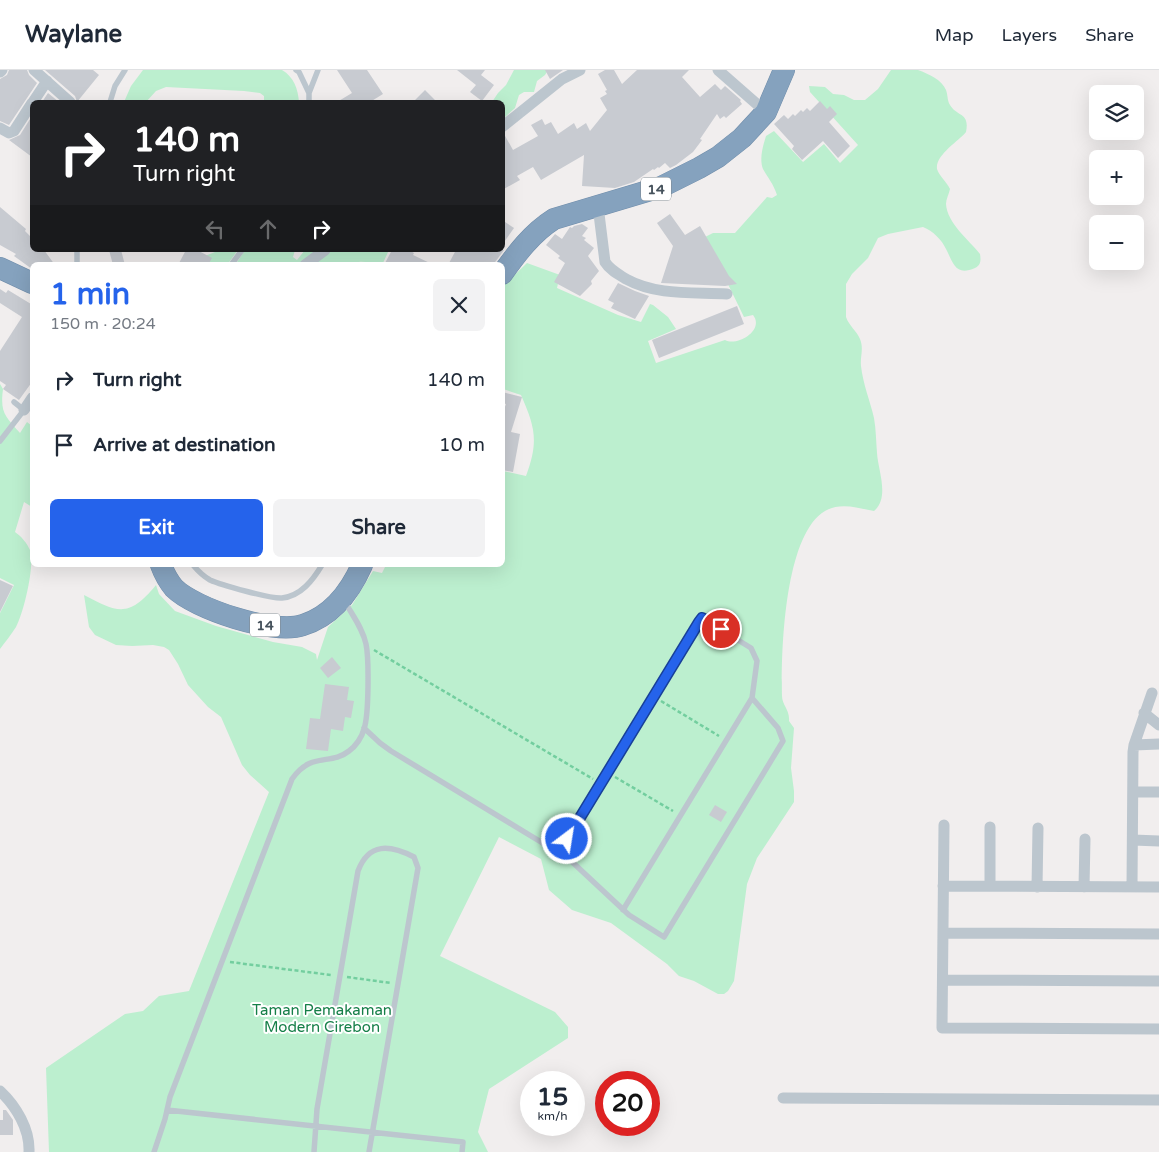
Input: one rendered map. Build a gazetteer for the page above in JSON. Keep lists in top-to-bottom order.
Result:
{
  "streets": {
    "highway": ["14"]
  },
  "parks": ["Taman Pemakaman Modern Cirebon"],
  "page": {
    "header": "Waylane",
    "nav": ["Map", "Layers", "Share"],
    "map_buttons": ["+", "−"],
    "turn": ["140 m", "Turn right"],
    "heading": ["1 min", "150 m · 20:24"],
    "list": [
      {
        "name": "Turn right",
        "value": "140 m"
      },
      {
        "name": "Arrive at destination",
        "value": "10 m"
      }
    ],
    "buttons": ["Exit", "Share"],
    "speed": "15 km/h",
    "limit": "20"
  }
}
